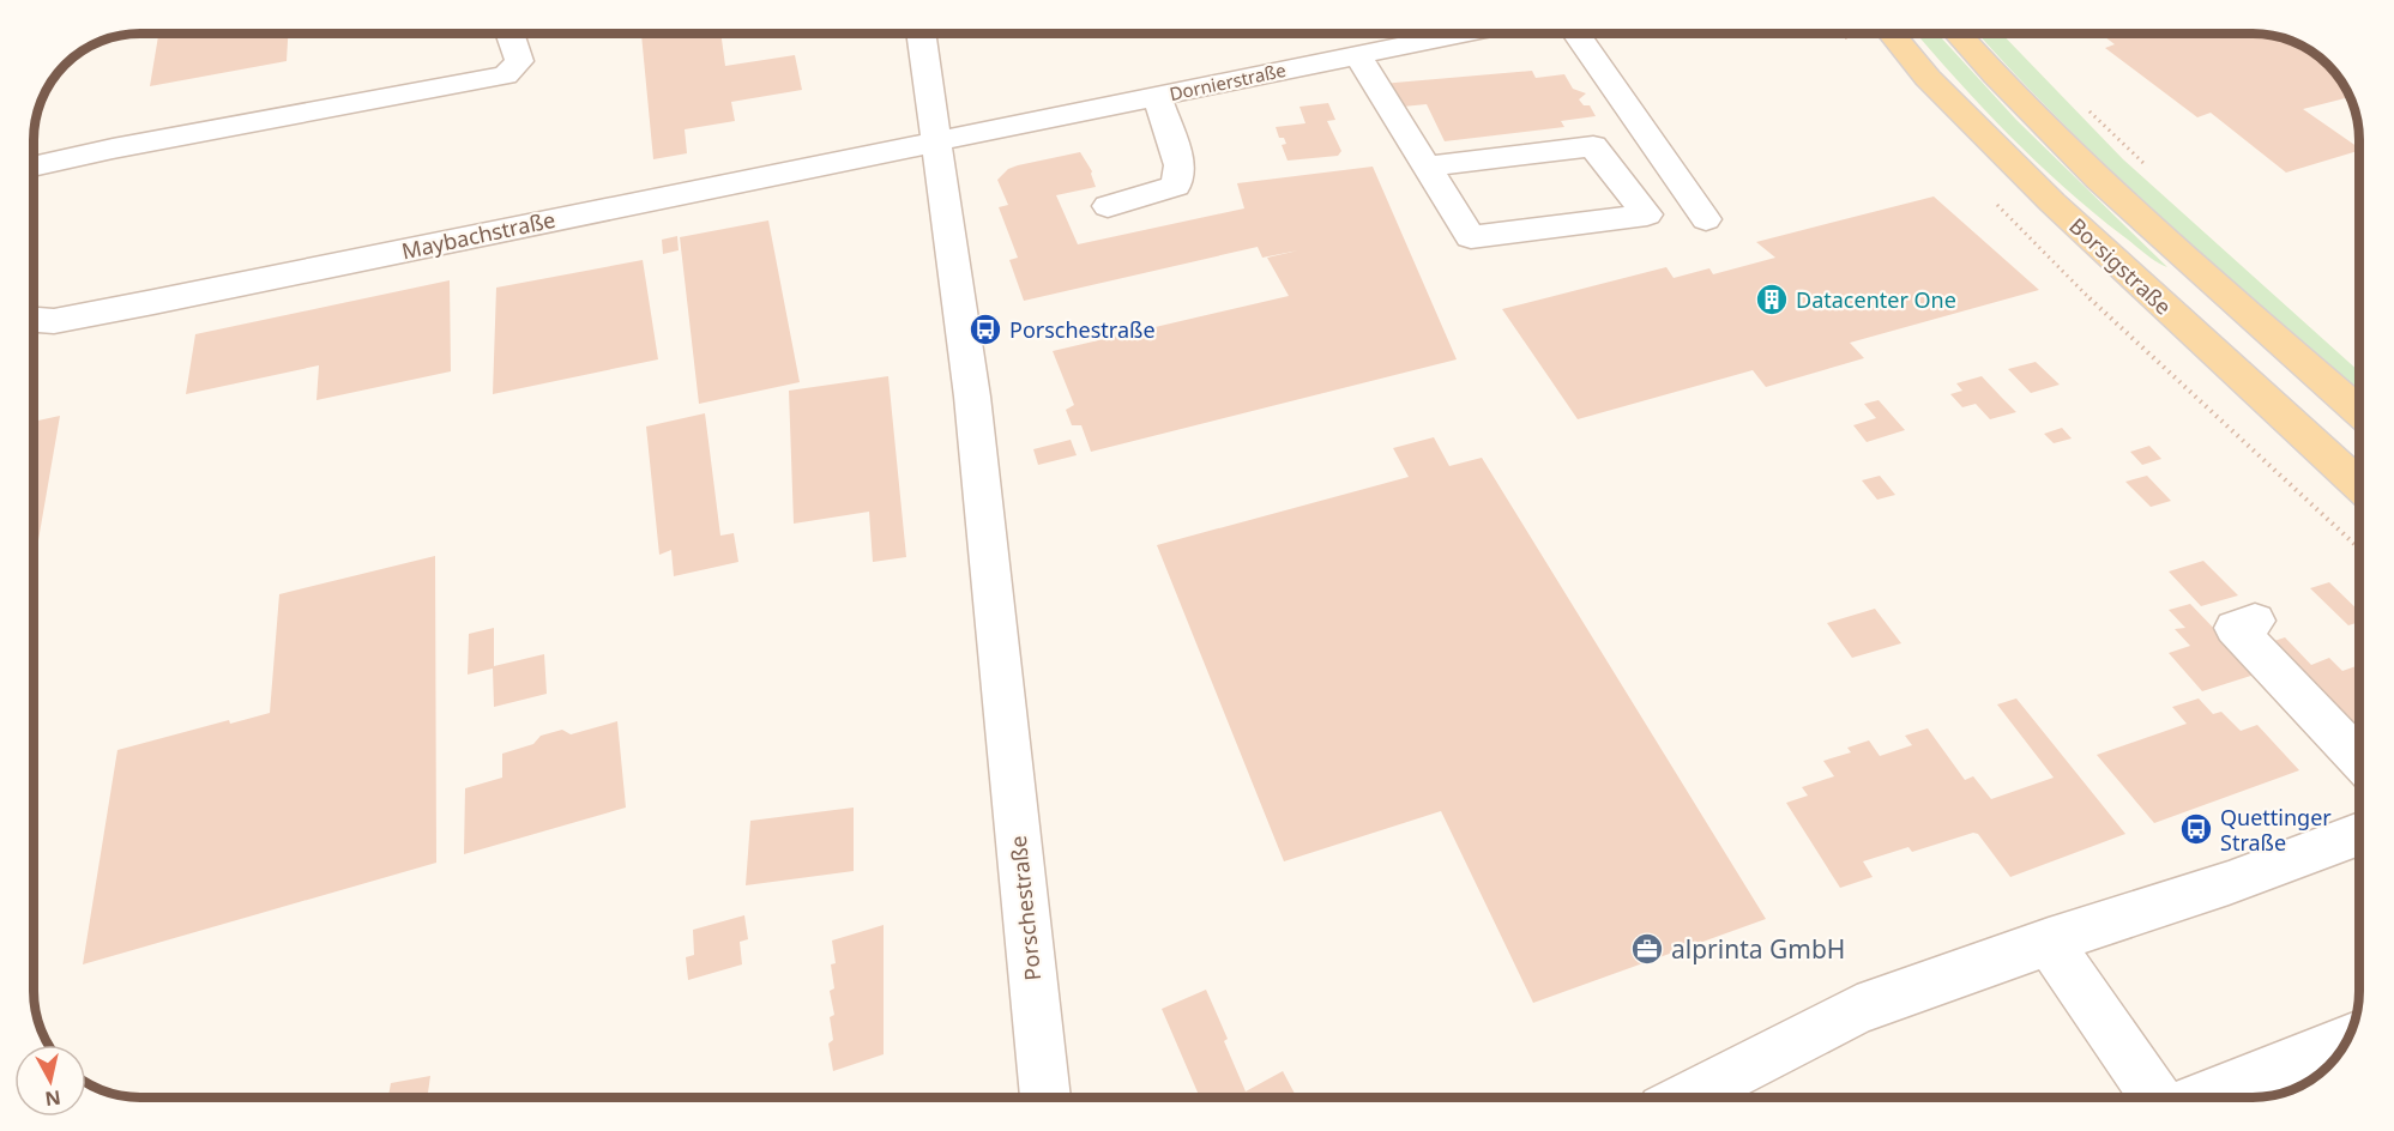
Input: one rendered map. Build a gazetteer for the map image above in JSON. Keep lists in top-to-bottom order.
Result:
{
  "streets": {
    "main road": ["Borsigstraße"],
    "street": ["Dornierstraße", "Maybachstraße", "Porschestraße"]
  },
  "crossings": [
    ["Dornierstraße", "Maybachstraße"],
    ["Dornierstraße", "Porschestraße"],
    ["Maybachstraße", "Porschestraße"]
  ],
  "places": {
    "building": ["Datacenter One"],
    "bus stop": ["Porschestraße", "Quettinger Straße"],
    "office": ["alprinta GmbH"]
  },
  "north": "bottom"
}
